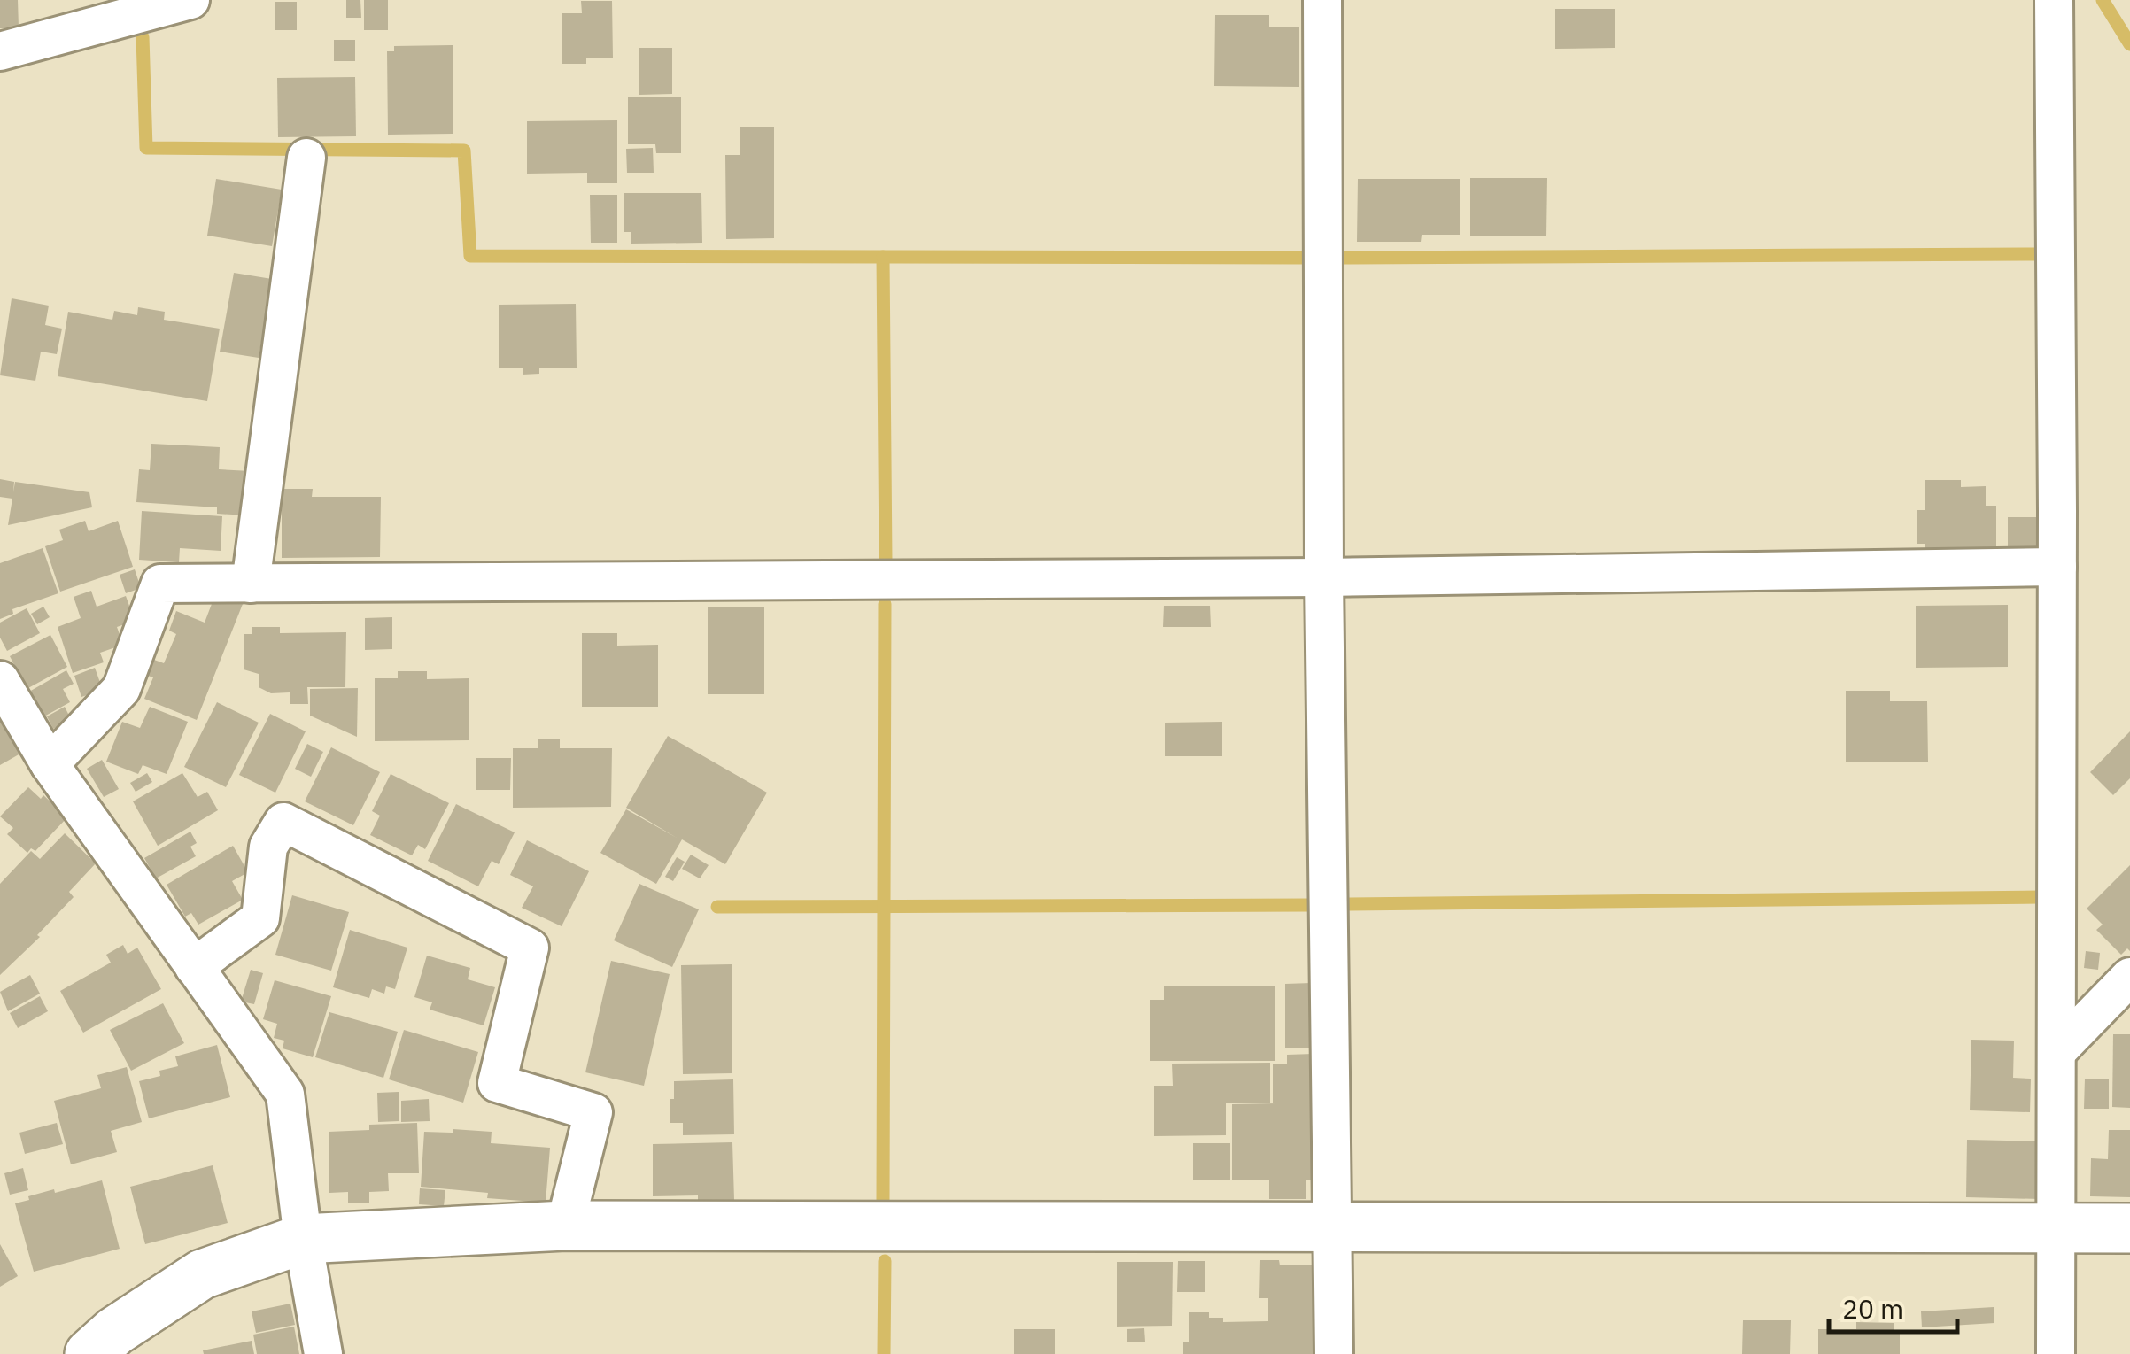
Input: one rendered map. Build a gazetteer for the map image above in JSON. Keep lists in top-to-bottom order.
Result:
{
  "scale_bar": "20 m"
}
